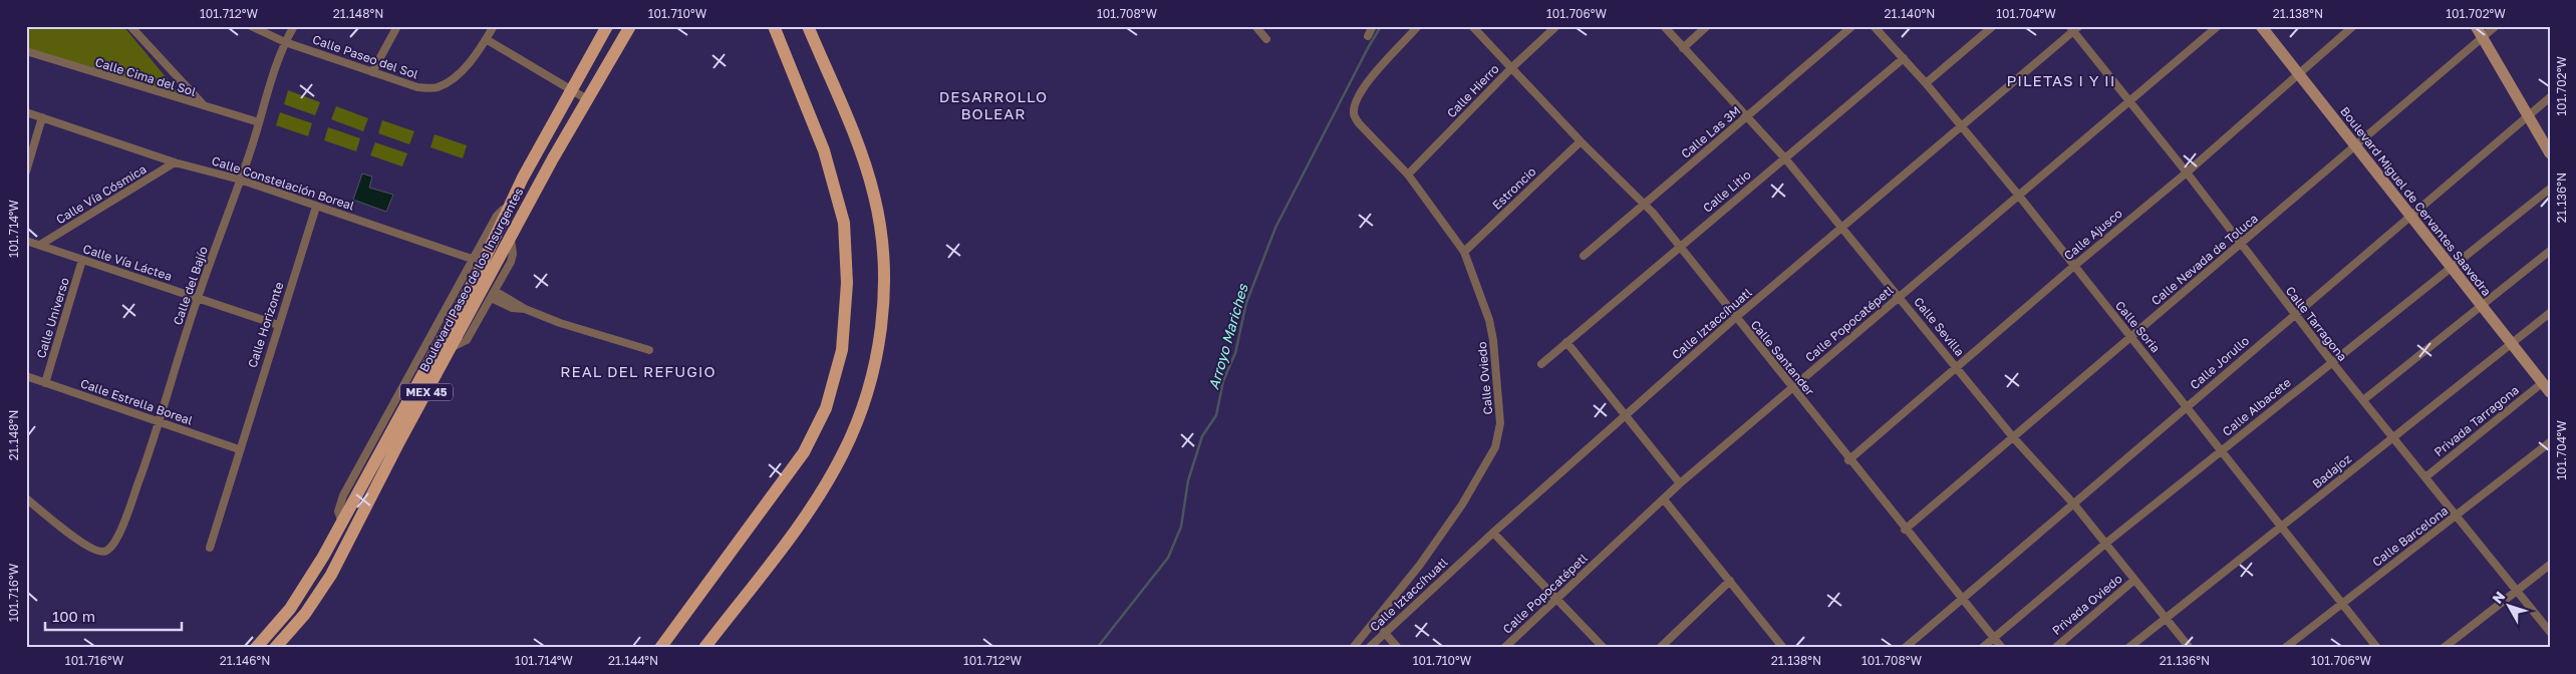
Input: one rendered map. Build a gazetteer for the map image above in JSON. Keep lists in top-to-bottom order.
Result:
{
  "streets": {
    "main road": ["Boulevard Miguel de Cervantes Saavedra", "Boulevard Paseo de los Insurgentes", "MEX 45"],
    "street": [
      "Calle Paseo del Sol",
      "Calle Cima del Sol",
      "Calle Hierro",
      "Calle Las 3M",
      "Calle Constelación Boreal",
      "Estroncio",
      "Calle Litio",
      "Calle Vía Cósmica",
      "Calle Ajusco",
      "Calle Nevada de Toluca",
      "Calle Vía Láctea",
      "Calle del Bajío",
      "Calle Universo",
      "Calle Iztaccíhuatl",
      "Calle Popocatépetl",
      "Calle Tarragona",
      "Calle Horizonte",
      "Calle Sevilla",
      "Calle Soria",
      "Calle Santander",
      "Calle Jorullo",
      "Calle Oviedo",
      "Calle Estrella Boreal",
      "Calle Albacete",
      "Privada Tarragona",
      "Badajoz",
      "Calle Barcelona",
      "Privada Oviedo"
    ]
  },
  "crossings": [
    ["Calle Paseo del Sol", "Calle del Bajío"],
    ["Calle Cima del Sol", "Calle del Bajío"],
    ["Calle Hierro", "Calle Santander"],
    ["Calle Hierro", "Calle Oviedo"],
    ["Calle Las 3M", "Calle Sevilla"],
    ["Calle Las 3M", "Calle Santander"],
    ["Calle Constelación Boreal", "Calle Vía Cósmica"],
    ["Calle Constelación Boreal", "Calle del Bajío"],
    ["Calle Constelación Boreal", "Calle Horizonte"],
    ["Estroncio", "Calle Santander"],
    ["Estroncio", "Calle Oviedo"],
    ["Calle Litio", "Calle Sevilla"],
    ["Calle Litio", "Calle Soria"],
    ["Calle Litio", "Calle Santander"],
    ["Calle Vía Cósmica", "Calle Vía Láctea"],
    ["Boulevard Miguel de Cervantes Saavedra", "Calle Ajusco"],
    ["Boulevard Miguel de Cervantes Saavedra", "Calle Nevada de Toluca"],
    ["Boulevard Miguel de Cervantes Saavedra", "Calle Jorullo"],
    ["Boulevard Miguel de Cervantes Saavedra", "Calle Albacete"],
    ["Boulevard Miguel de Cervantes Saavedra", "Privada Tarragona"],
    ["Boulevard Miguel de Cervantes Saavedra", "Badajoz"],
    ["Calle Ajusco", "Calle Tarragona"],
    ["Calle Ajusco", "Calle Sevilla"],
    ["Calle Ajusco", "Calle Soria"],
    ["Calle Ajusco", "Calle Santander"],
    ["Calle Nevada de Toluca", "Calle Tarragona"],
    ["Calle Nevada de Toluca", "Calle Sevilla"],
    ["Calle Nevada de Toluca", "Calle Soria"],
    ["Calle Nevada de Toluca", "Calle Santander"],
    ["Calle Vía Láctea", "Calle del Bajío"],
    ["Calle Vía Láctea", "Calle Universo"],
    ["Calle Vía Láctea", "Calle Horizonte"],
    ["Calle del Bajío", "Calle Estrella Boreal"],
    ["Calle Universo", "Calle Estrella Boreal"],
    ["Calle Iztaccíhuatl", "Calle Tarragona"],
    ["Calle Iztaccíhuatl", "Calle Sevilla"],
    ["Calle Iztaccíhuatl", "Calle Soria"],
    ["Calle Iztaccíhuatl", "Calle Santander"],
    ["Calle Popocatépetl", "Calle Tarragona"],
    ["Calle Popocatépetl", "Calle Sevilla"],
    ["Calle Popocatépetl", "Calle Soria"],
    ["Calle Popocatépetl", "Calle Santander"],
    ["Calle Tarragona", "Calle Jorullo"],
    ["Calle Tarragona", "Calle Albacete"],
    ["Calle Tarragona", "Privada Tarragona"],
    ["Calle Tarragona", "Badajoz"],
    ["Calle Tarragona", "Calle Barcelona"],
    ["Calle Horizonte", "Calle Estrella Boreal"],
    ["Calle Sevilla", "Calle Jorullo"],
    ["Calle Sevilla", "Calle Albacete"],
    ["Calle Sevilla", "Badajoz"],
    ["Calle Sevilla", "Privada Oviedo"],
    ["Calle Soria", "Calle Jorullo"],
    ["Calle Soria", "Calle Albacete"],
    ["Calle Soria", "Badajoz"],
    ["Calle Soria", "Calle Barcelona"],
    ["Calle Santander", "Calle Jorullo"],
    ["Calle Santander", "Calle Albacete"]
  ],
  "districts": ["PILETAS I Y II", "DESARROLLO BOLEAR", "REAL DEL REFUGIO"],
  "water": ["Arroyo Mariches"],
  "scale_bar": "100 m",
  "north": "top left",
  "coordinates": [
    "101.712°W",
    "21.148°N",
    "101.710°W",
    "101.708°W",
    "101.706°W",
    "21.140°N",
    "101.704°W",
    "21.138°N",
    "101.702°W",
    "21.136°N",
    "101.714°W",
    "101.716°W",
    "21.146°N",
    "21.144°N"
  ]
}
